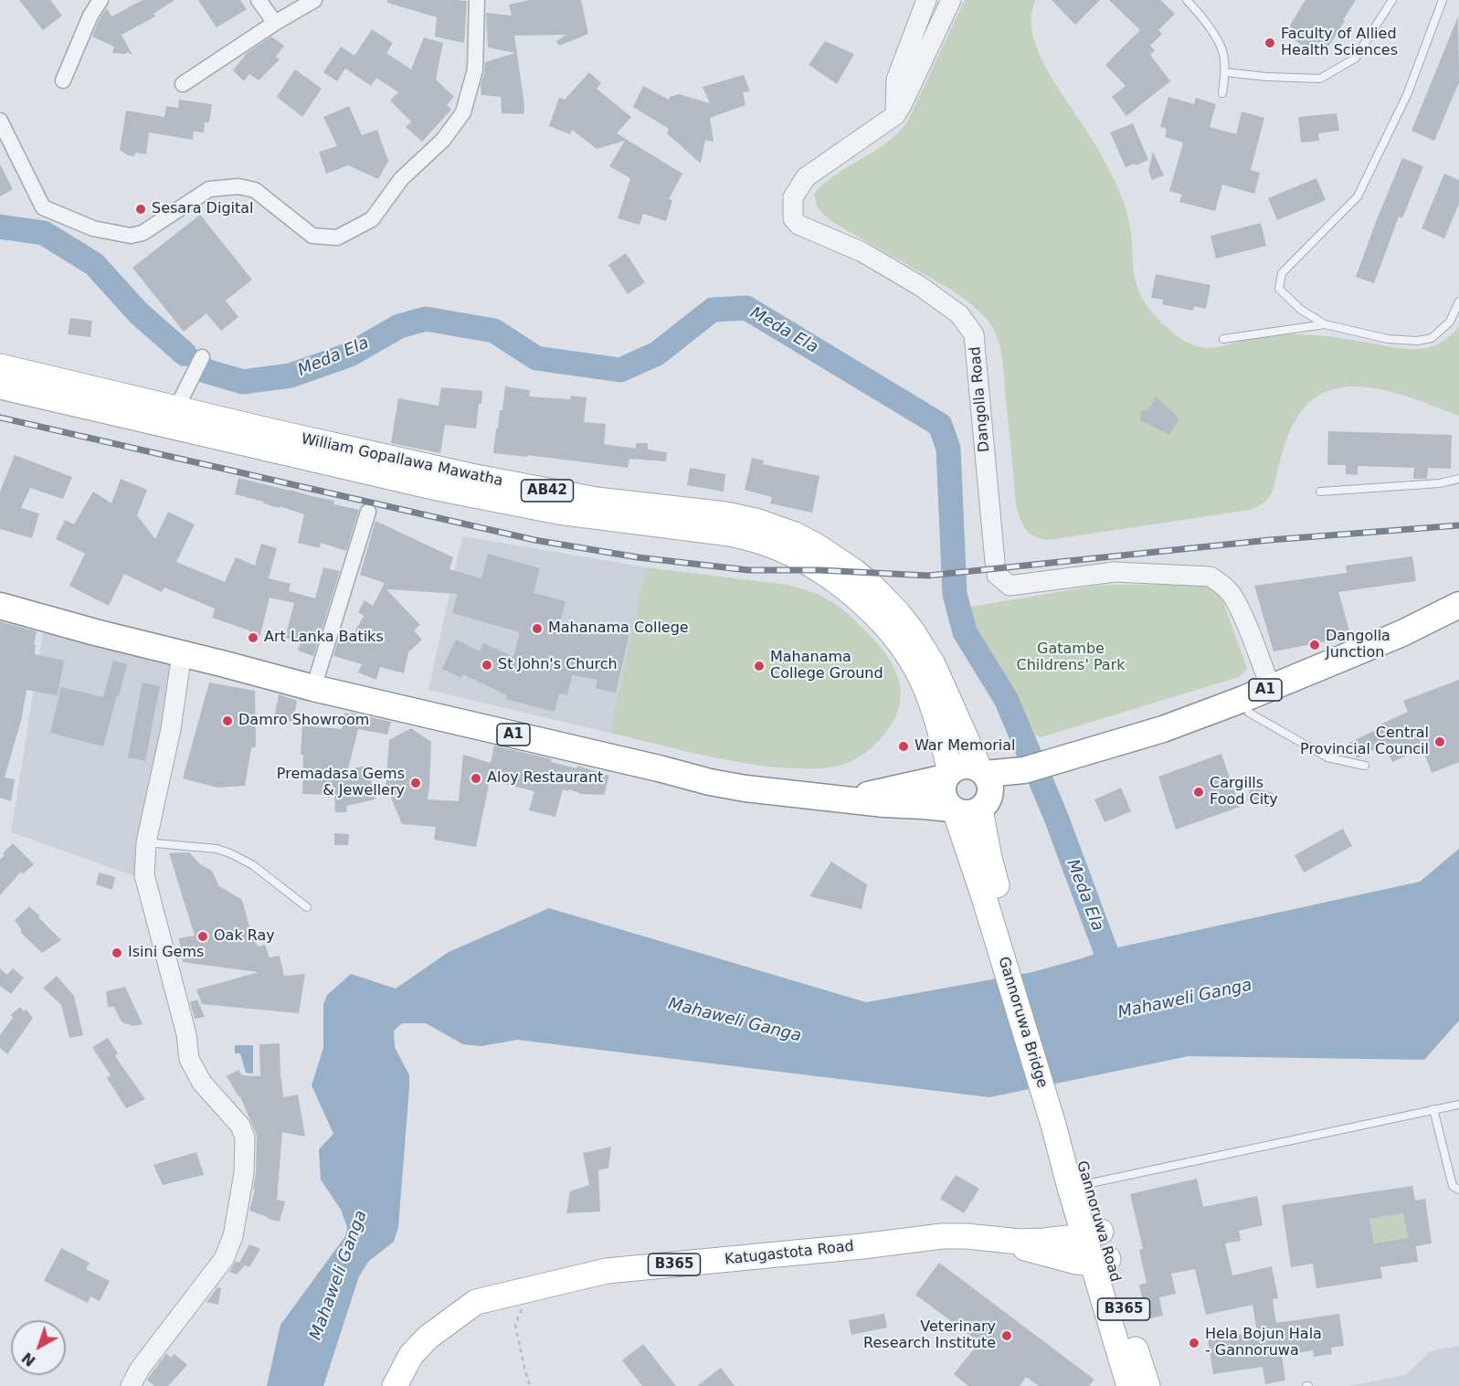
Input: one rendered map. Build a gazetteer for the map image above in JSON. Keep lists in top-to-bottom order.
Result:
{
  "streets": {
    "highway": ["A1"],
    "main road": [
      "William Gopallawa Mawatha",
      "AB42",
      "Gannoruwa Bridge",
      "Gannoruwa Road",
      "Katugastota Road",
      "B365"
    ],
    "street": ["Dangolla Road"]
  },
  "crossings": [
    ["Dangolla Road", "A1"],
    ["William Gopallawa Mawatha", "A1"],
    ["Gannoruwa Bridge", "Gannoruwa Road"],
    ["Gannoruwa Road", "Katugastota Road"]
  ],
  "water": ["Meda Ela", "Mahaweli Ganga"],
  "parks": ["Gatambe Childrens' Park"],
  "places": [
    "Faculty of Allied Health Sciences",
    "Sesara Digital",
    "Mahanama College",
    "Art Lanka Batiks",
    "Dangolla Junction",
    "St John's Church",
    "Mahanama College Ground",
    "Damro Showroom",
    "Central Provincial Council",
    "War Memorial",
    "Aloy Restaurant",
    "Premadasa Gems & Jewellery",
    "Cargills Food City",
    "Oak Ray",
    "Isini Gems",
    "Veterinary Research Institute",
    "Hela Bojun Hala - Gannoruwa"
  ],
  "north": "bottom left"
}
